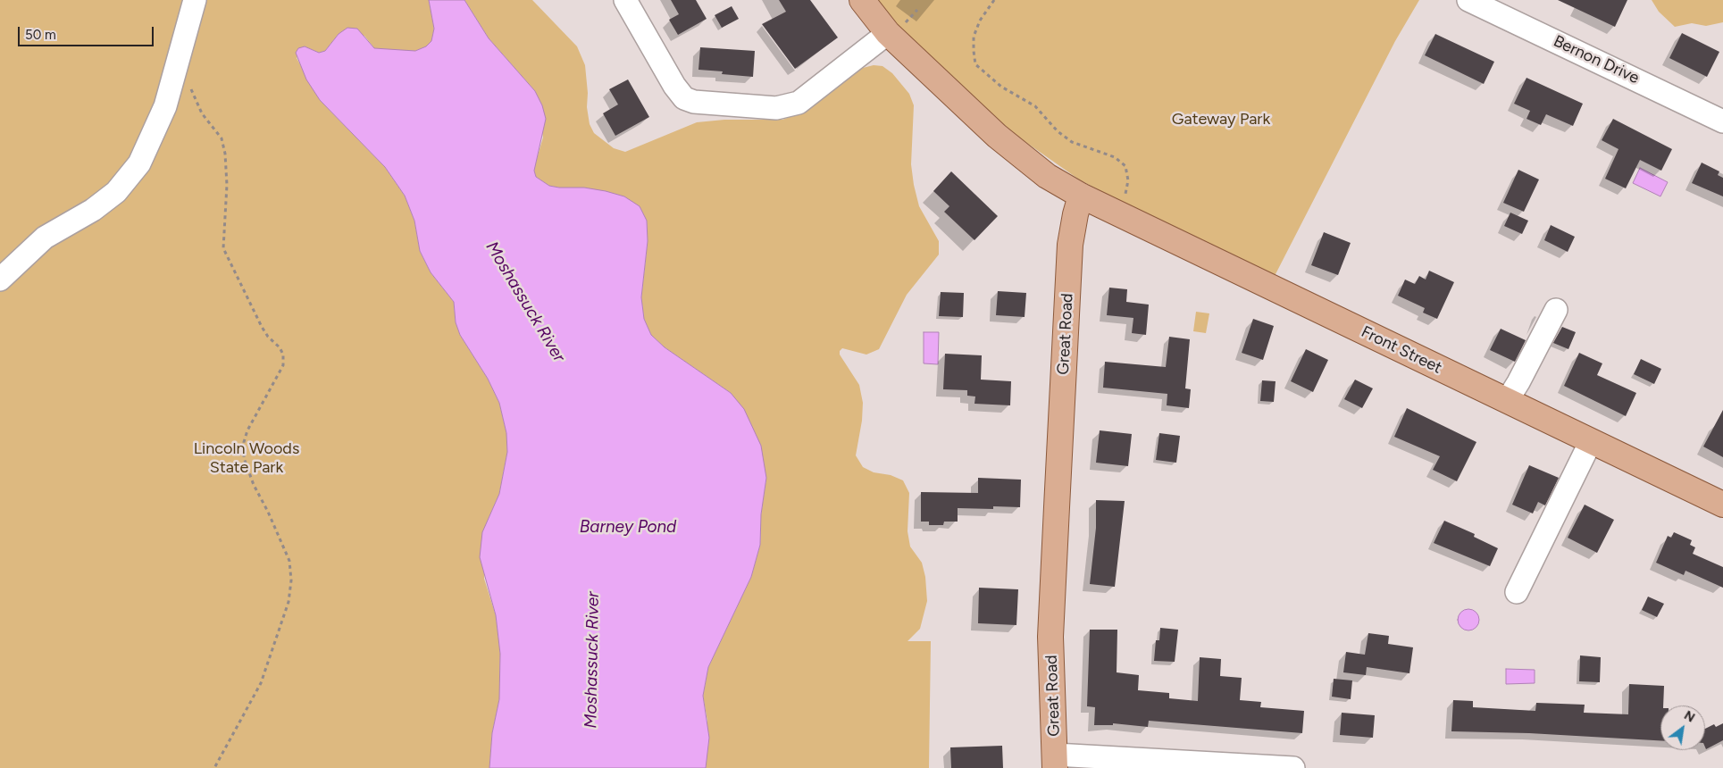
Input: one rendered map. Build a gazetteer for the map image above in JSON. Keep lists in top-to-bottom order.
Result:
{
  "streets": {
    "main road": ["Great Road", "Front Street"],
    "street": ["Bernon Drive"]
  },
  "crossings": [
    ["Great Road", "Front Street"]
  ],
  "water": ["Moshassuck River", "Barney Pond"],
  "parks": ["Gateway Park", "Lincoln Woods State Park"],
  "scale_bar": "50 m",
  "north": "top right"
}
